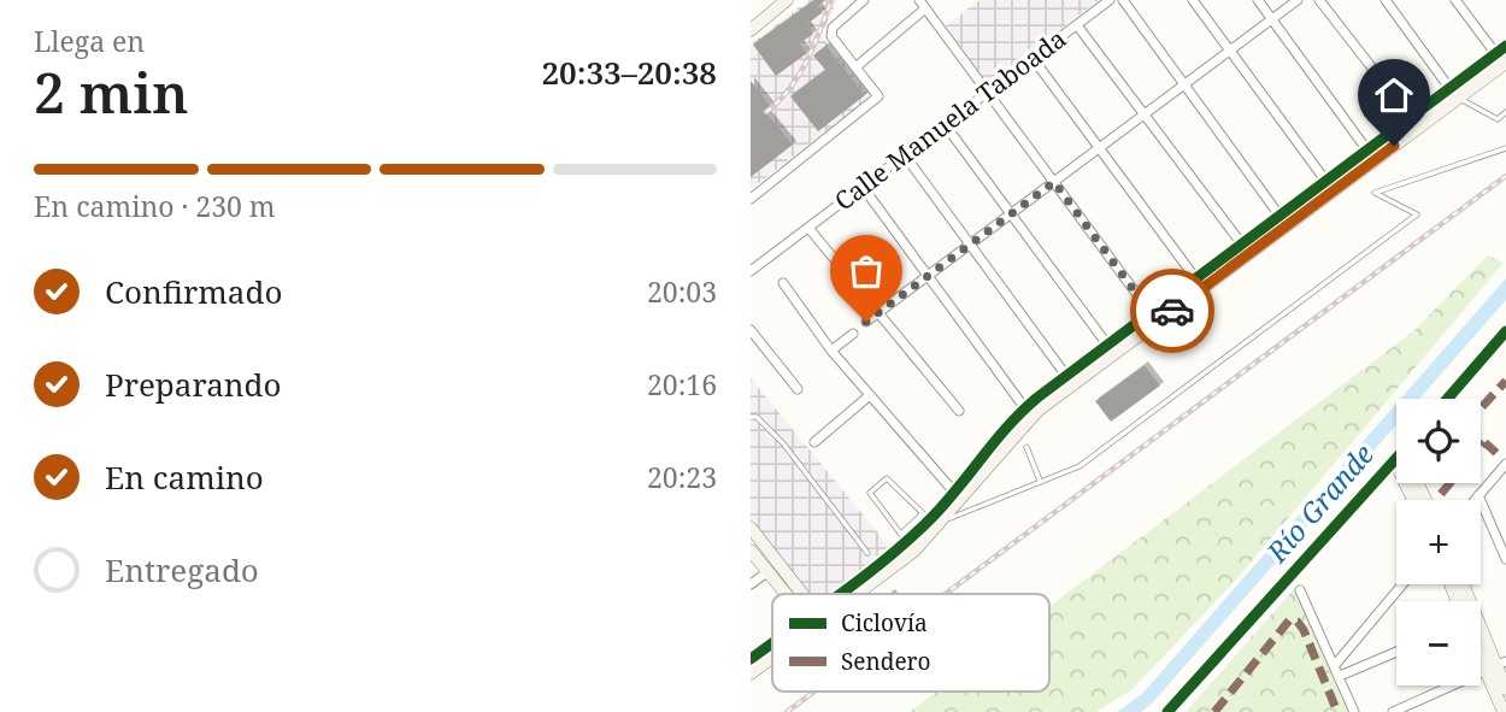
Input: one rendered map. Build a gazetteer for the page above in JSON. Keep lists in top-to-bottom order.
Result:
{
  "streets": {
    "street": ["Calle Manuela Taboada"]
  },
  "water": ["Río Grande"],
  "legend": ["Ciclovía", "Sendero"],
  "page": {
    "heading": ["2 min", "Llega en", "20:33–20:38"],
    "bar": "En camino · 230 m",
    "list": [
      ["Confirmado", "20:03"],
      ["Preparando", "20:16"],
      ["En camino", "20:23"],
      "Entregado"
    ],
    "map_buttons": ["+", "−"]
  }
}
